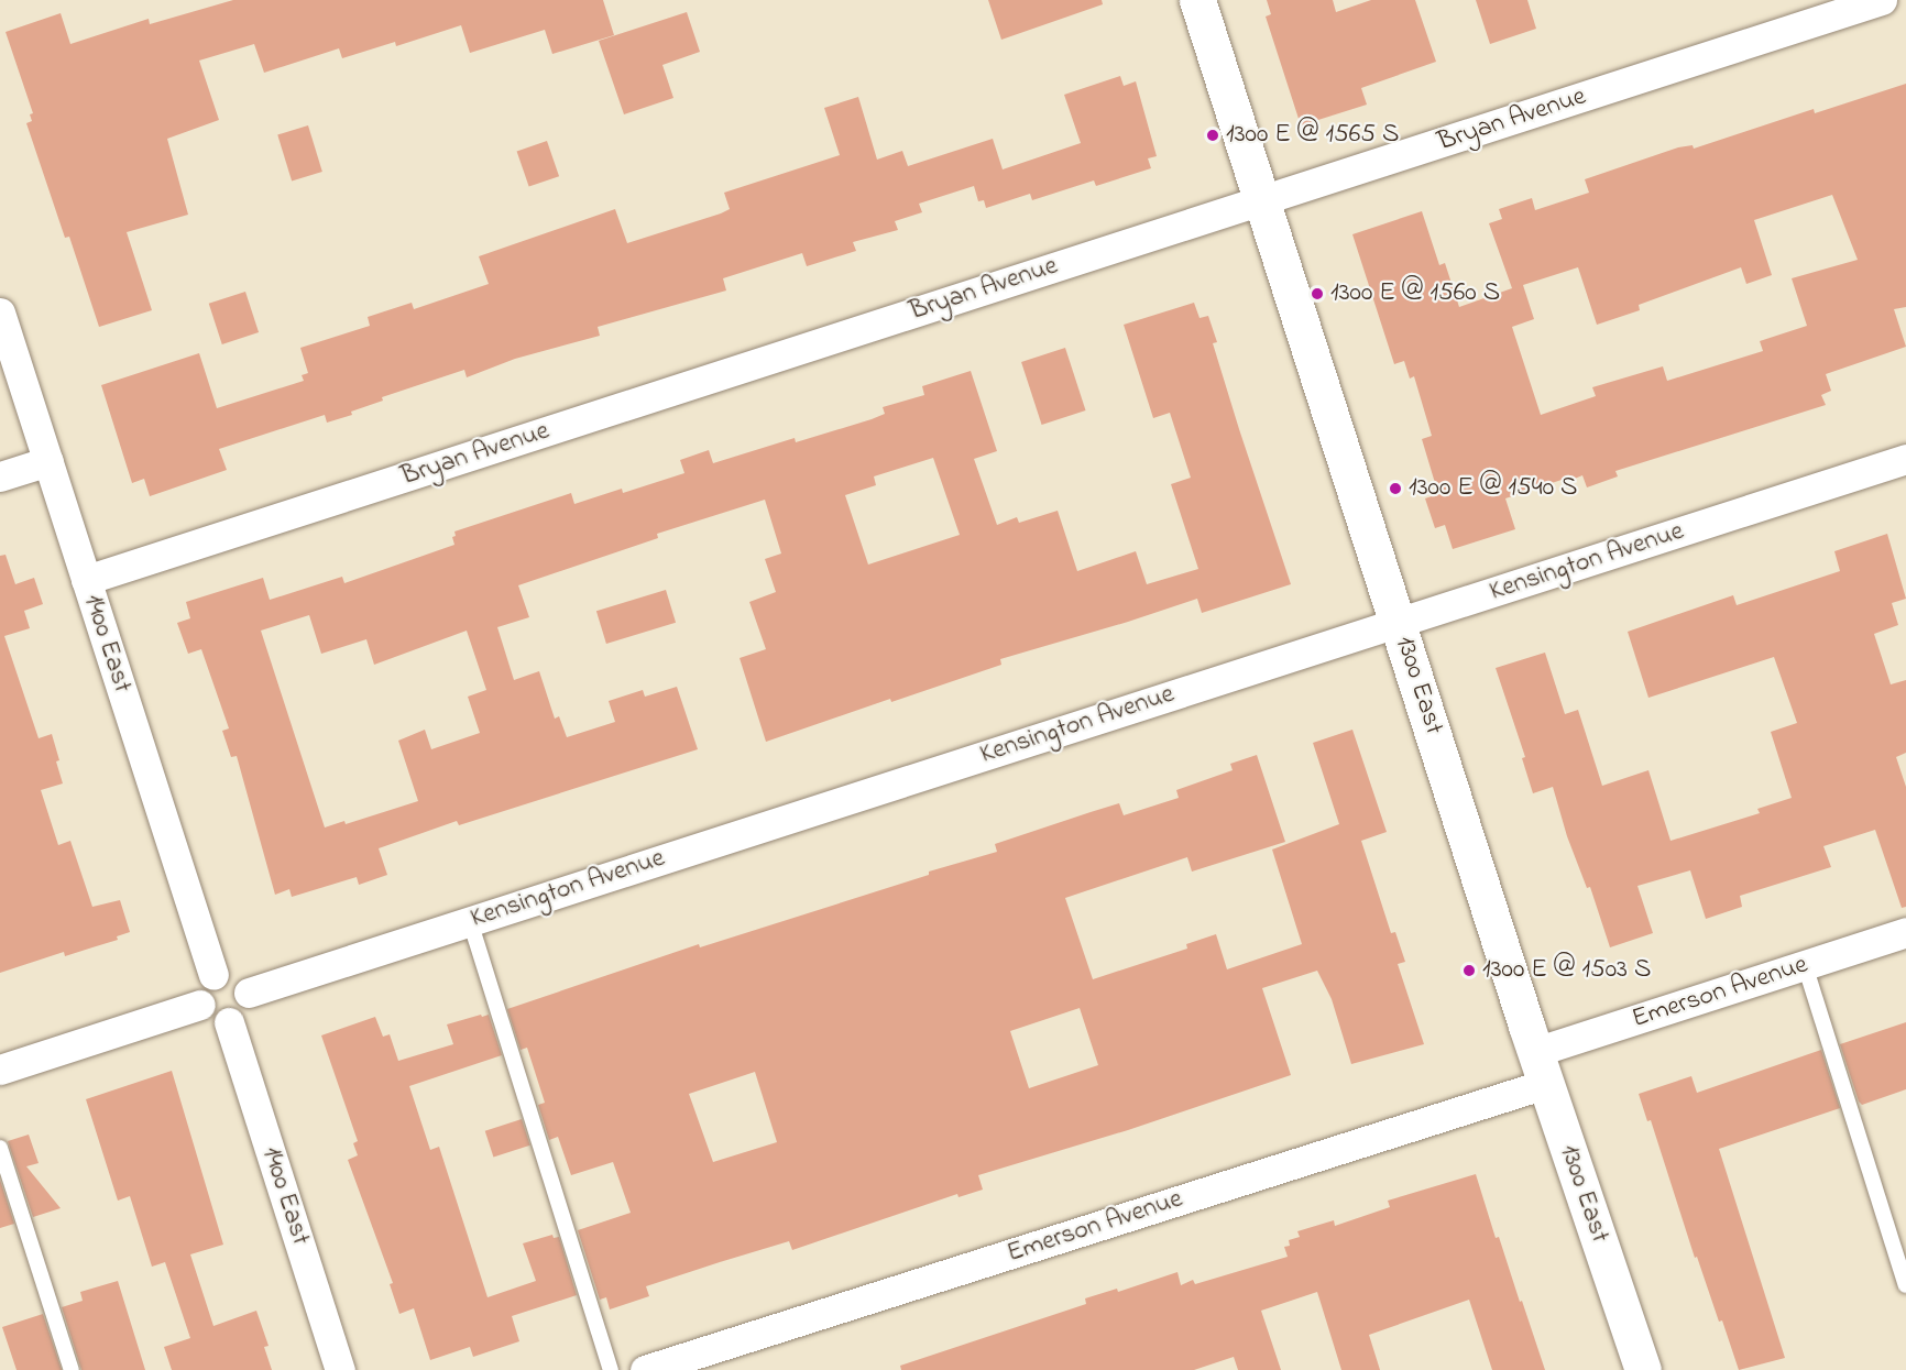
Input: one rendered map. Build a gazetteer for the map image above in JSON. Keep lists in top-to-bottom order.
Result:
{
  "streets": {
    "main road": ["1300 East"],
    "street": [
      "Bryan Avenue",
      "Kensington Avenue",
      "1400 East",
      "Emerson Avenue"
    ]
  },
  "crossings": [
    ["Bryan Avenue", "1400 East"],
    ["Bryan Avenue", "1300 East"],
    ["Kensington Avenue", "1400 East"],
    ["Kensington Avenue", "1300 East"],
    ["1300 East", "Emerson Avenue"]
  ],
  "places": [
    "1300 E @ 1565 S",
    "1300 E @ 1560 S",
    "1300 E @ 1540 S",
    "1300 E @ 1503 S"
  ]
}
